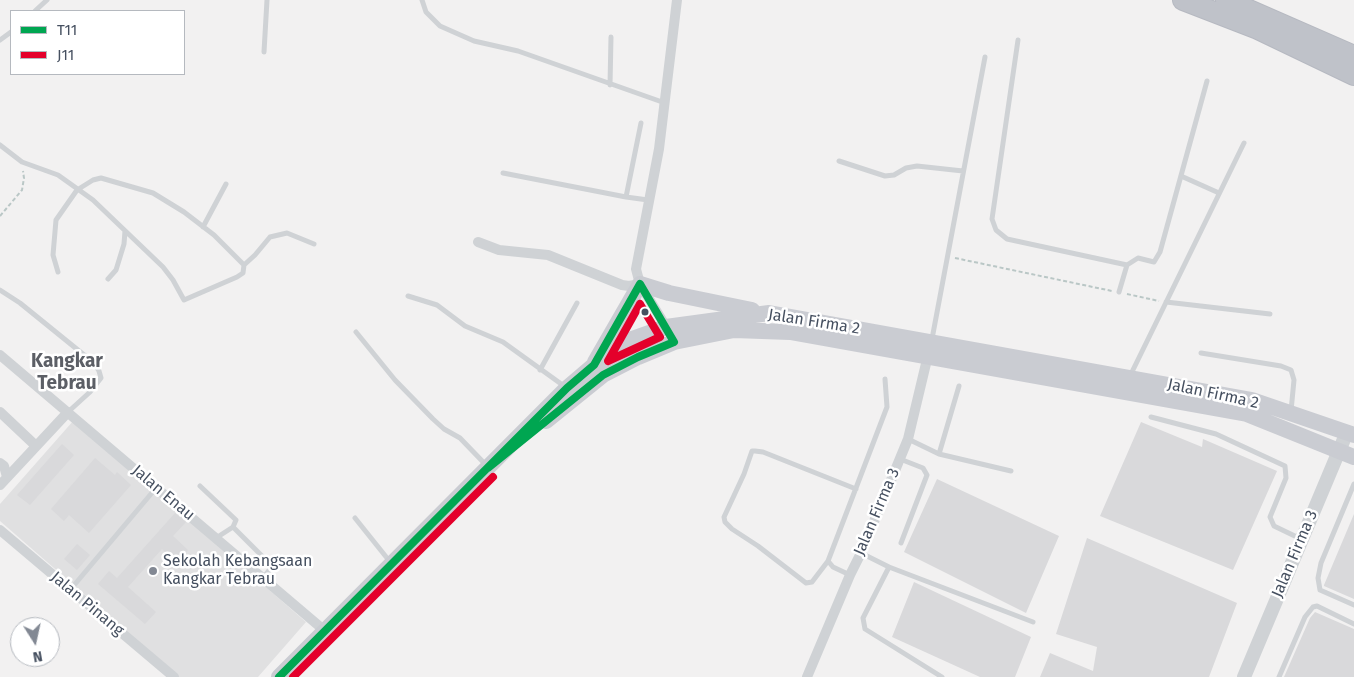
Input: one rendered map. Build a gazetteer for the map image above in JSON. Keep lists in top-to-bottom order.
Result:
{
  "streets": {
    "main road": ["Jalan Firma 2"],
    "street": ["Jalan Enau", "Jalan Firma 3", "Jalan Pinang"]
  },
  "crossings": [
    ["Jalan Firma 2", "Jalan Enau"],
    ["Jalan Firma 2", "Jalan Firma 3"]
  ],
  "districts": ["Kangkar Tebrau"],
  "places": ["Sekolah Kebangsaan Kangkar Tebrau"],
  "lines": ["transit line T11", "transit line J11"],
  "legend": ["T11", "J11"],
  "north": "bottom"
}
